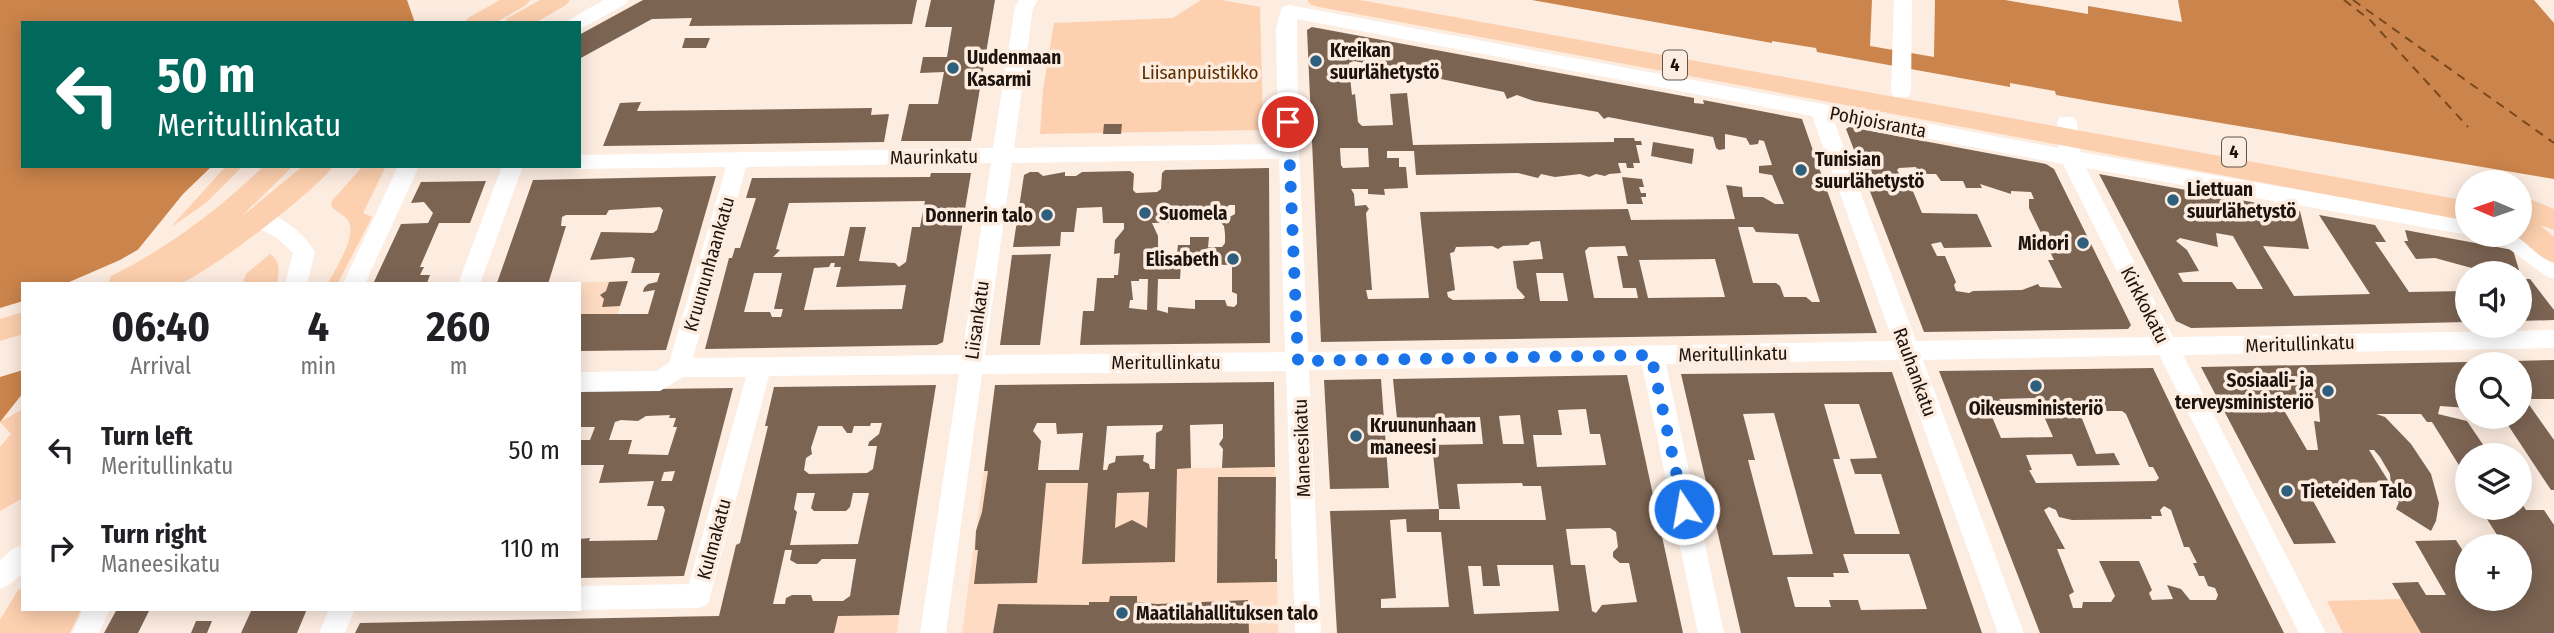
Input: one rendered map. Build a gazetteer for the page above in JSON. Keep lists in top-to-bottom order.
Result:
{
  "streets": {
    "main road": ["4", "Pohjoisranta"],
    "street": [
      "Maurinkatu",
      "Kruununhaankatu",
      "Kirkkokatu",
      "Liisankatu",
      "Meritullinkatu",
      "Rauhankatu",
      "Maneesikatu",
      "Kulmakatu"
    ]
  },
  "crossings": [
    ["Pohjoisranta", "Kirkkokatu"],
    ["Pohjoisranta", "Rauhankatu"],
    ["Pohjoisranta", "Maneesikatu"],
    ["Maurinkatu", "Kruununhaankatu"],
    ["Maurinkatu", "Liisankatu"],
    ["Maurinkatu", "Maneesikatu"],
    ["Kruununhaankatu", "Meritullinkatu"],
    ["Kirkkokatu", "Meritullinkatu"],
    ["Liisankatu", "Meritullinkatu"],
    ["Meritullinkatu", "Rauhankatu"],
    ["Meritullinkatu", "Maneesikatu"],
    ["Meritullinkatu", "Kulmakatu"]
  ],
  "parks": ["Liisanpuistikko"],
  "places": [
    "Kreikan suurlähetystö",
    "Uudenmaan Kasarmi",
    "Tunisian suurlähetystö",
    "Liettuan suurlähetystö",
    "Suomela",
    "Donnerin talo",
    "Midori",
    "Elisabeth",
    "Oikeusministeriö",
    "Sosiaali- ja terveysministeriö",
    "Kruununhaan maneesi",
    "Tieteiden Talo",
    "Maatilahallituksen talo"
  ],
  "north": "left",
  "page": {
    "turn": ["50 m", "Meritullinkatu"],
    "map_buttons": "+",
    "eta": [
      "06:40",
      "Arrival",
      "4",
      "min",
      "260",
      "m"
    ],
    "list": [
      {
        "name": "Turn left",
        "note": "Meritullinkatu",
        "value": "50 m"
      },
      {
        "name": "Turn right",
        "note": "Maneesikatu",
        "value": "110 m"
      }
    ]
  }
}
